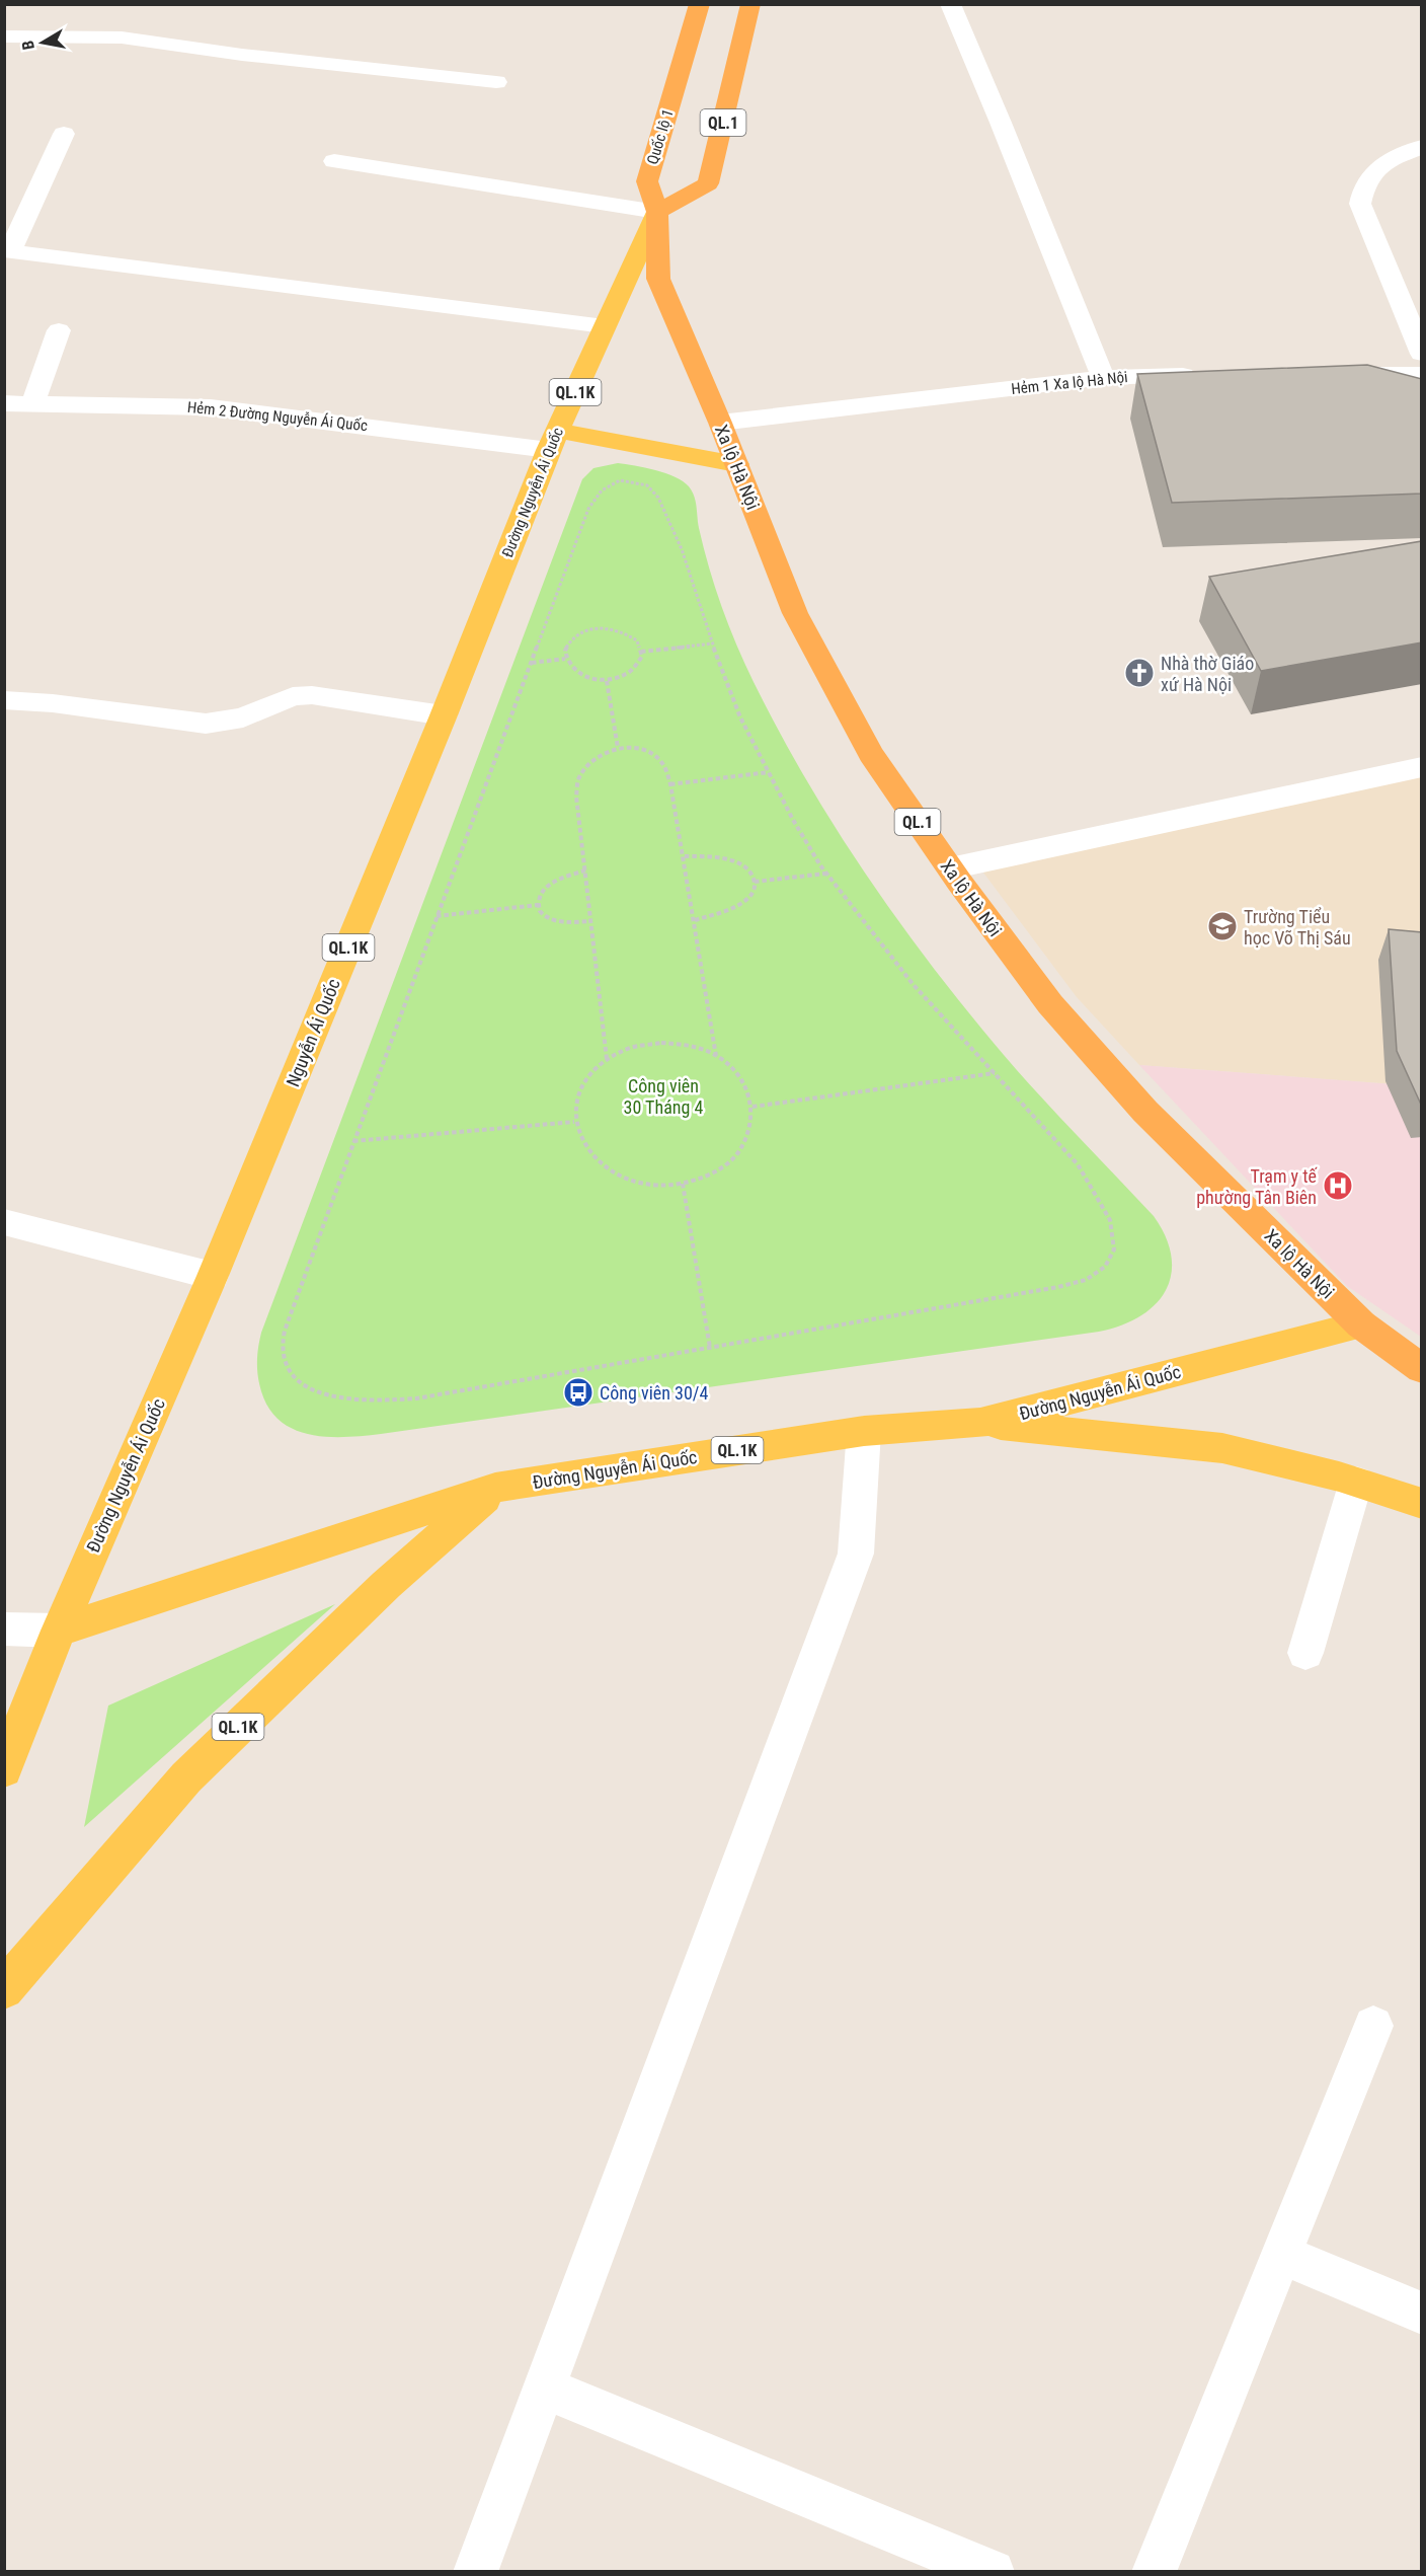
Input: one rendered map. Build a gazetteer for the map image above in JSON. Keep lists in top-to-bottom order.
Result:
{
  "streets": {
    "highway": ["QL.1", "Quốc lộ 1", "Xa lộ Hà Nội"],
    "main road": ["QL.1K", "Đường Nguyễn Ái Quốc", "Nguyễn Ái Quốc"],
    "street": ["Hẻm 1 Xa lộ Hà Nội", "Hẻm 2 Đường Nguyễn Ái Quốc"]
  },
  "crossings": [
    ["QL.1", "Quốc lộ 1"],
    ["QL.1", "Xa lộ Hà Nội"],
    ["QL.1", "Đường Nguyễn Ái Quốc"],
    ["Quốc lộ 1", "Xa lộ Hà Nội"],
    ["Quốc lộ 1", "Đường Nguyễn Ái Quốc"],
    ["Hẻm 1 Xa lộ Hà Nội", "Xa lộ Hà Nội"],
    ["QL.1K", "Đường Nguyễn Ái Quốc"],
    ["Hẻm 2 Đường Nguyễn Ái Quốc", "Đường Nguyễn Ái Quốc"],
    ["Xa lộ Hà Nội", "Đường Nguyễn Ái Quốc"],
    ["Đường Nguyễn Ái Quốc", "Nguyễn Ái Quốc"]
  ],
  "parks": ["Công viên 30 Tháng 4"],
  "places": {
    "church": ["Nhà thờ Giáo xứ Hà Nội"],
    "school or university": ["Trường Tiểu học Võ Thị Sáu"],
    "hospital": ["Trạm y tế phường Tân Biên"],
    "bus stop": ["Công viên 30/4"]
  },
  "north": "left"
}
